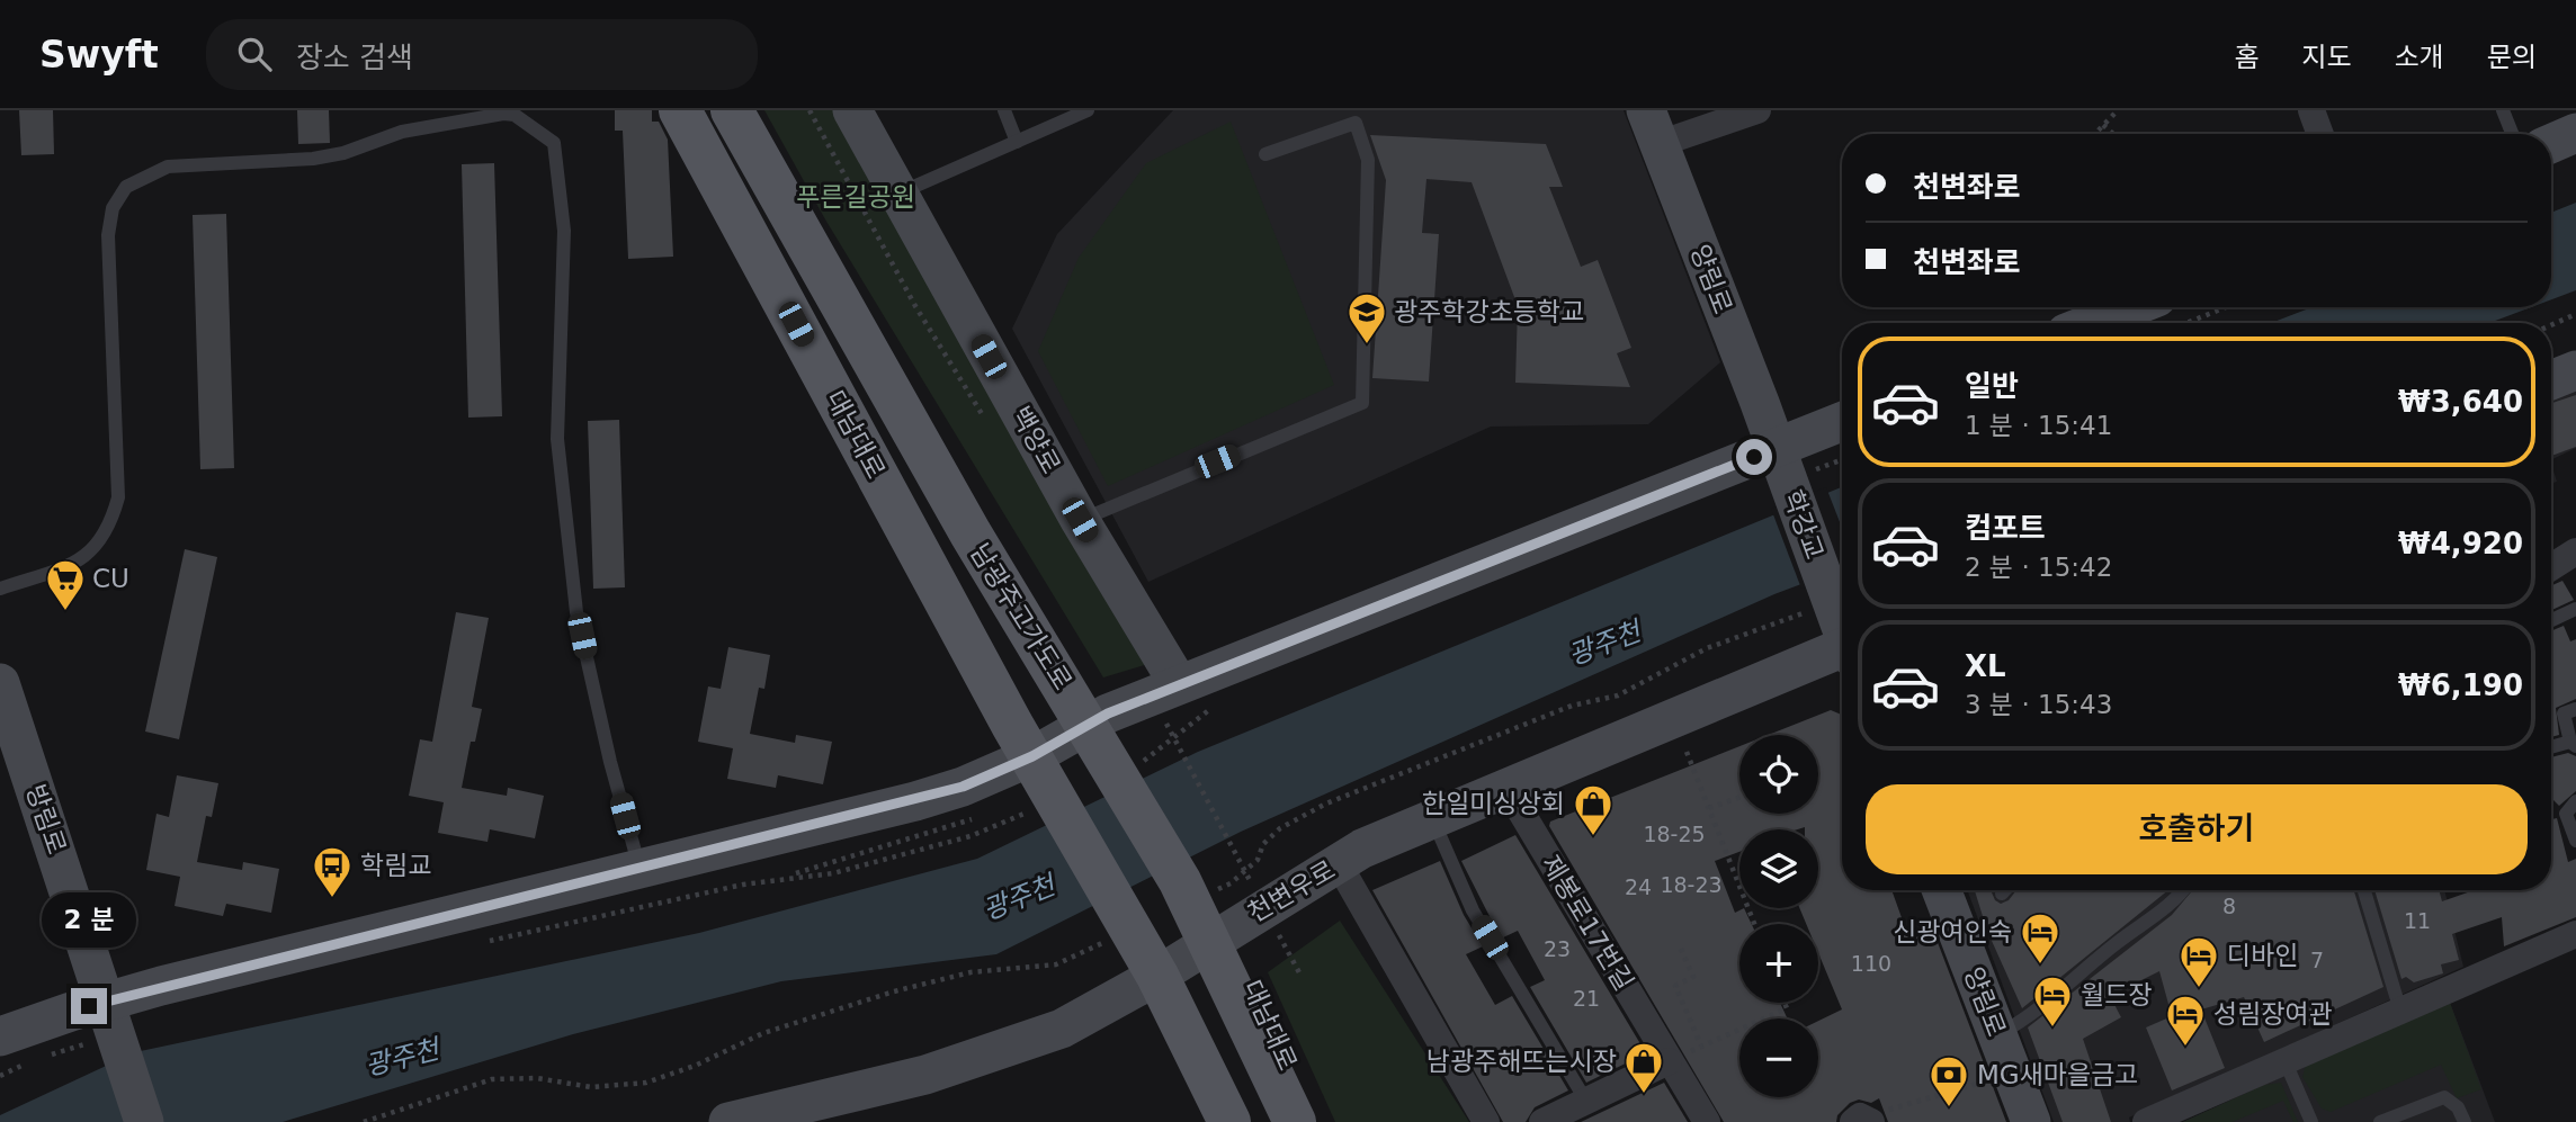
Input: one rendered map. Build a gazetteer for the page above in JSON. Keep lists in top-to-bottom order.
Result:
{
  "streets": {
    "main road": ["대남대로", "남광주고가도로"],
    "street": [
      "양림로",
      "백양로",
      "학강교",
      "방림로",
      "천변우로",
      "제봉로17번길"
    ]
  },
  "crossings": [
    ["양림로", "학강교"],
    ["대남대로", "천변우로"],
    ["천변우로", "제봉로17번길"]
  ],
  "water": ["광주천"],
  "parks": ["푸른길공원"],
  "places": {
    "school or university": ["광주학강초등학교"],
    "supermarket": ["CU"],
    "shop": ["한일미싱상회", "남광주해뜨는시장"],
    "bus stop": ["학림교"],
    "hotel": [
      "신광여인숙",
      "디바인",
      "월드장",
      "성림장여관"
    ],
    "bank": ["MG새마을금고"]
  },
  "house_numbers": [
    "18-25",
    "18-23",
    "24",
    "8",
    "11",
    "23",
    "7",
    "110",
    "21"
  ],
  "page": {
    "header": "Swyft",
    "search": "장소 검색",
    "nav": [
      "홈",
      "지도",
      "소개",
      "문의"
    ],
    "banner": ["천변좌로", "천변좌로"],
    "list": [
      {
        "name": "일반",
        "note": "1 분 · 15:41",
        "value": "₩3,640"
      },
      {
        "name": "컴포트",
        "note": "2 분 · 15:42",
        "value": "₩4,920"
      },
      {
        "name": "XL",
        "note": "3 분 · 15:43",
        "value": "₩6,190"
      }
    ],
    "map_buttons": ["+", "−"],
    "buttons": "호출하기",
    "bubble": "2 분"
  }
}
